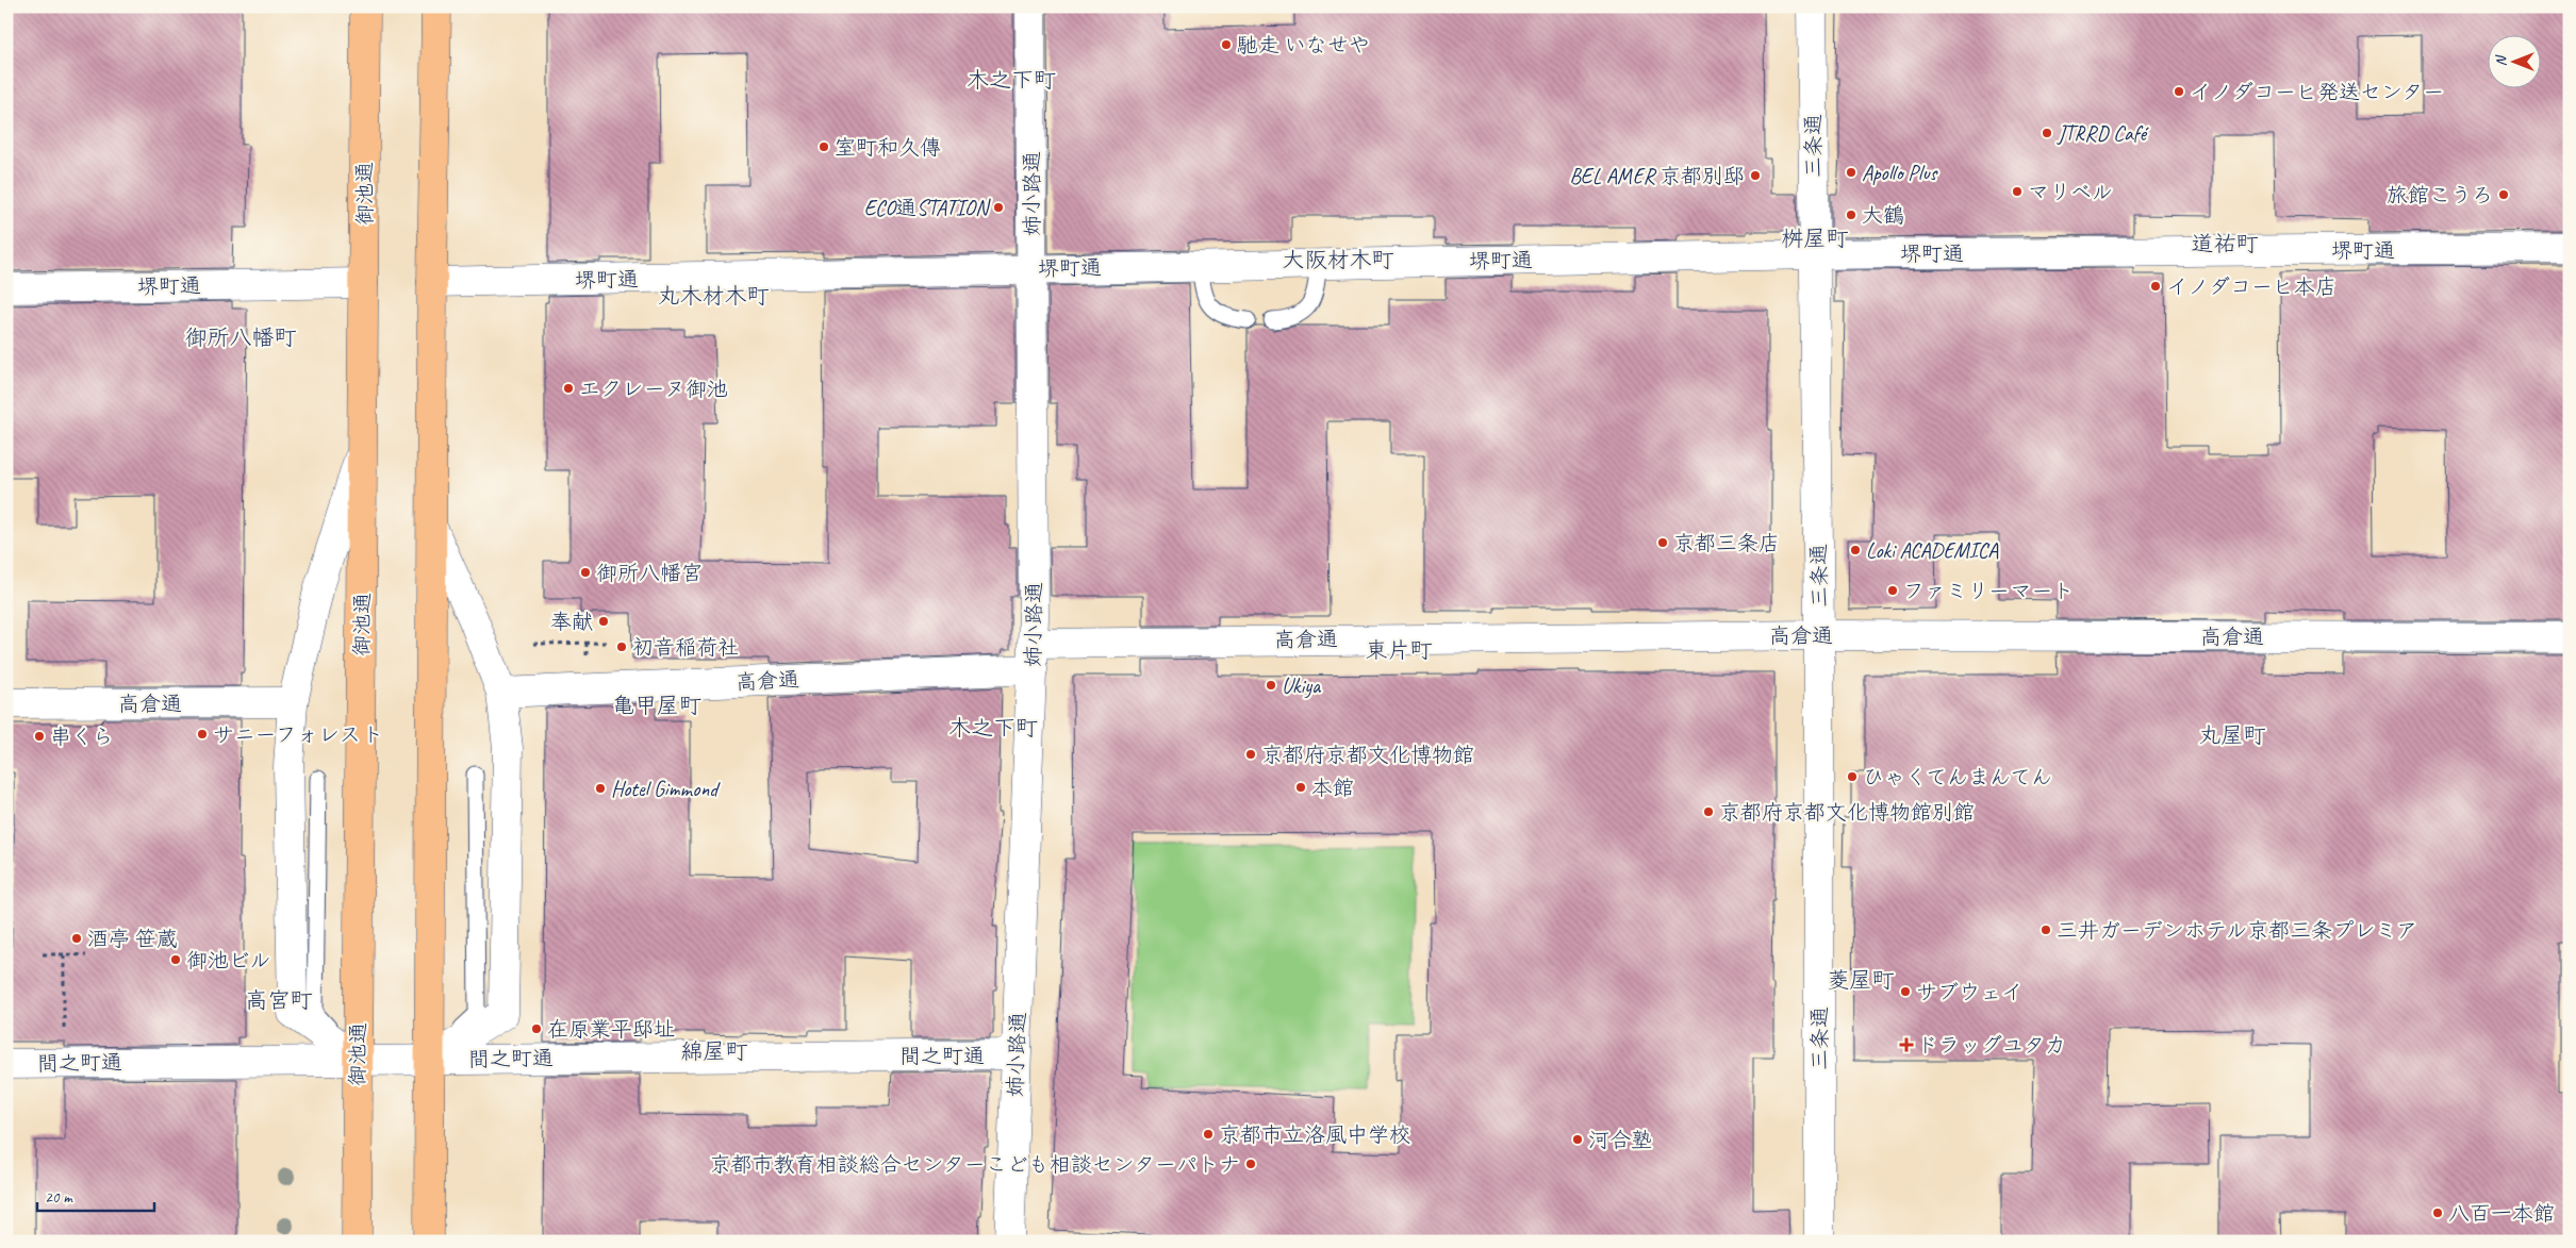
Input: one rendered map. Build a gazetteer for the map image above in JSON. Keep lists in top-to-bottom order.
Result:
{
  "streets": {
    "main road": ["御池通"],
    "street": [
      "三条通",
      "姉小路通",
      "堺町通",
      "高倉通",
      "間之町通"
    ]
  },
  "crossings": [
    ["三条通", "堺町通"],
    ["三条通", "高倉通"],
    ["御池通", "堺町通"],
    ["御池通", "間之町通"],
    ["姉小路通", "堺町通"],
    ["姉小路通", "高倉通"],
    ["姉小路通", "間之町通"]
  ],
  "districts": [
    "木之下町",
    "桝屋町",
    "道祐町",
    "大阪材木町",
    "丸木材木町",
    "御所八幡町",
    "東片町",
    "亀甲屋町",
    "木之下町",
    "丸屋町",
    "菱屋町",
    "高宮町",
    "綿屋町"
  ],
  "places": {
    "other": [
      "馳走 いなせや",
      "イノダコーヒ発送センター",
      "JTRRD Café",
      "室町和久傳",
      "Apollo Plus",
      "BEL AMER 京都別邸",
      "マリベル",
      "旅館こうろ",
      "ECO通STATION",
      "大鶴",
      "イノダコーヒ本店",
      "エクレーヌ御池",
      "京都三条店",
      "Loki ACADEMICA",
      "御所八幡宮",
      "ファミリーマート",
      "奉献",
      "初音稲荷社",
      "Ukiya",
      "サニーフォレスト",
      "串くら",
      "京都府京都文化博物館",
      "ひゃくてんまんてん",
      "本館",
      "Hotel Gimmond",
      "京都府京都文化博物館別館",
      "三井ガーデンホテル京都三条プレミア",
      "酒亭 笹蔵",
      "御池ビル",
      "サブウェイ",
      "在原業平邸址",
      "京都市立洛風中学校",
      "河合塾",
      "京都市教育相談総合センターこども相談センターパトナ",
      "八百一本館"
    ],
    "health": ["ドラッグユタカ"]
  },
  "scale_bar": "20 m",
  "north": "left"
}
